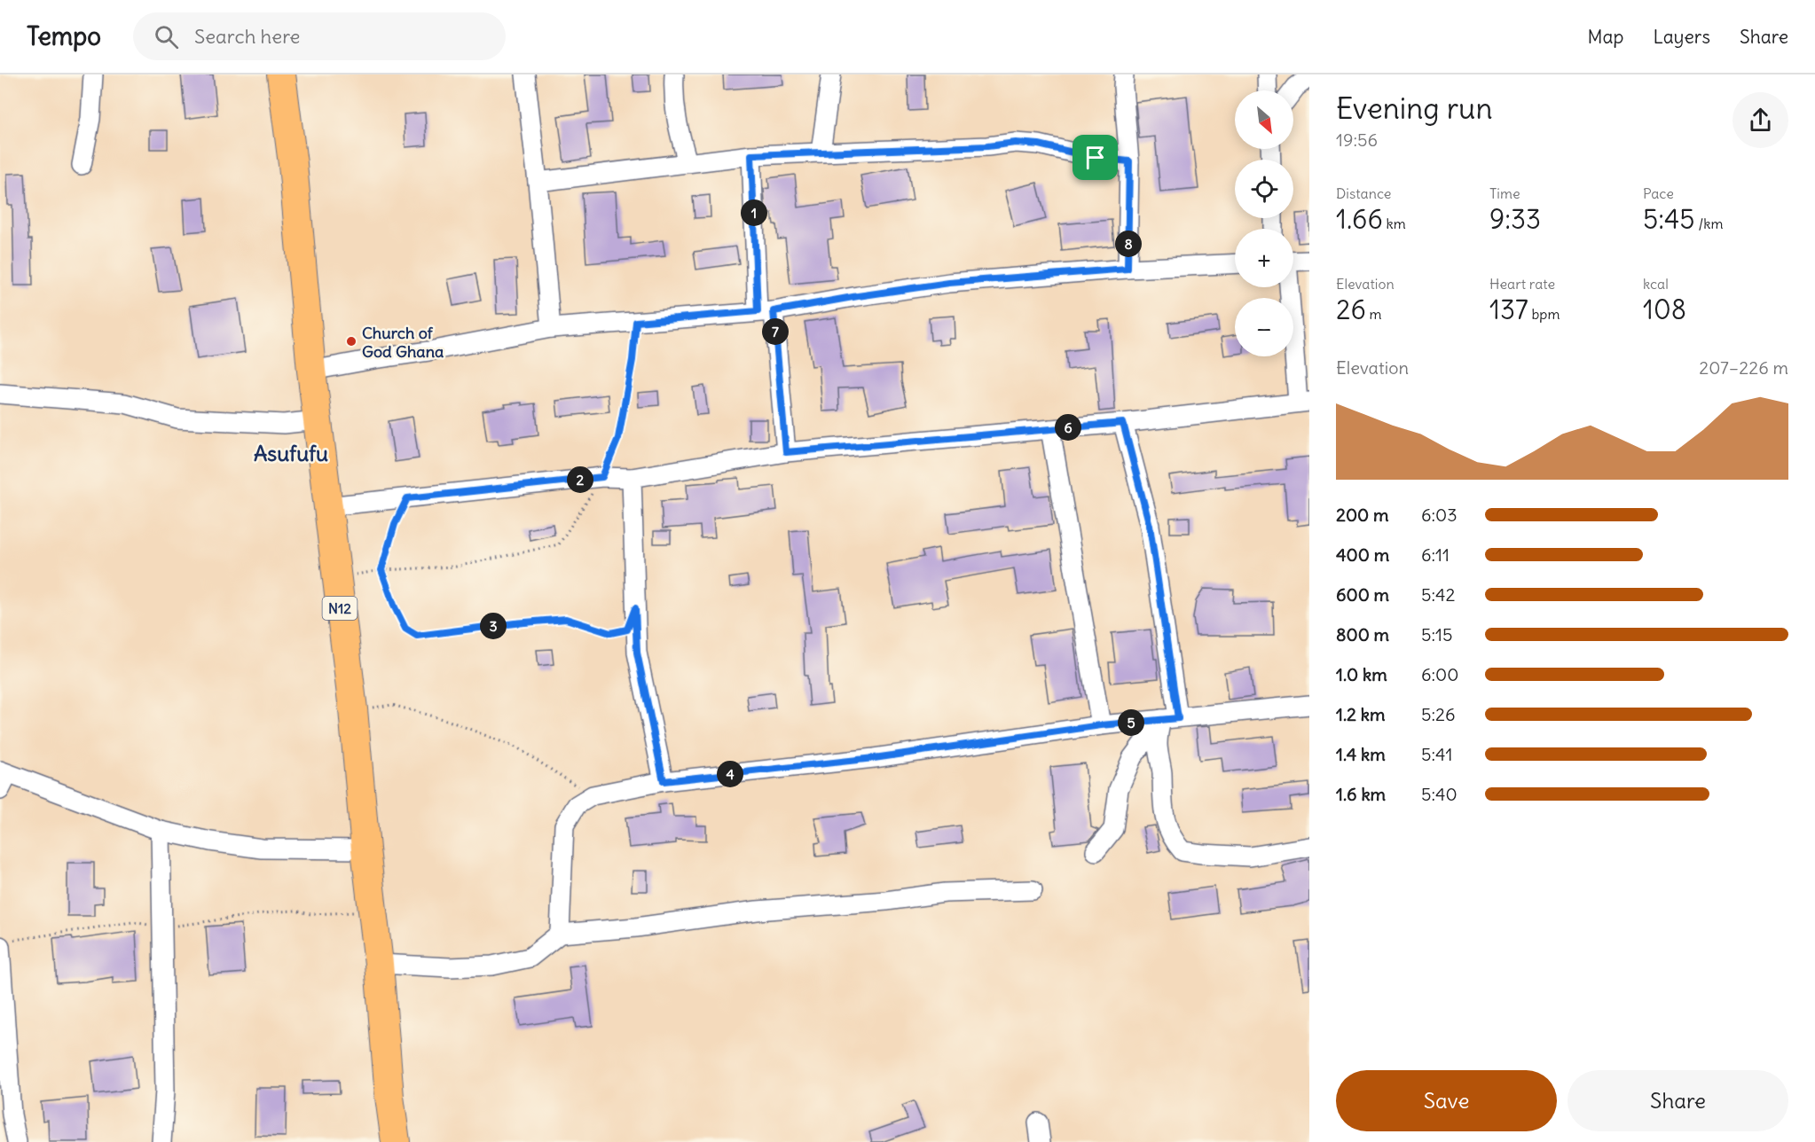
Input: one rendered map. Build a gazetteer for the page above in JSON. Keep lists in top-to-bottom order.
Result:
{
  "streets": {
    "highway": ["N12"]
  },
  "districts": ["Asufufu"],
  "places": ["Church of God Ghana"],
  "north": "bottom right",
  "page": {
    "header": "Tempo",
    "search": "Search here",
    "nav": ["Map", "Layers", "Share"],
    "heading": ["Evening run", "19:56"],
    "map_buttons": ["+", "−"],
    "stats": [
      ["Distance", "1.66 km"],
      ["Time", "9:33"],
      ["Pace", "5:45 /km"],
      ["Elevation", "26 m"],
      ["Heart rate", "137 bpm"],
      ["kcal", "108"]
    ],
    "pins": [
      "1",
      "8",
      "7",
      "6",
      "2",
      "3",
      "5",
      "4"
    ],
    "chart": ["Elevation", "207–226 m"],
    "list": [
      {
        "name": "200 m",
        "note": "6:03"
      },
      {
        "name": "400 m",
        "note": "6:11"
      },
      {
        "name": "600 m",
        "note": "5:42"
      },
      {
        "name": "800 m",
        "note": "5:15"
      },
      {
        "name": "1.0 km",
        "note": "6:00"
      },
      {
        "name": "1.2 km",
        "note": "5:26"
      },
      {
        "name": "1.4 km",
        "note": "5:41"
      },
      {
        "name": "1.6 km",
        "note": "5:40"
      }
    ],
    "buttons": ["Save", "Share"]
  }
}
